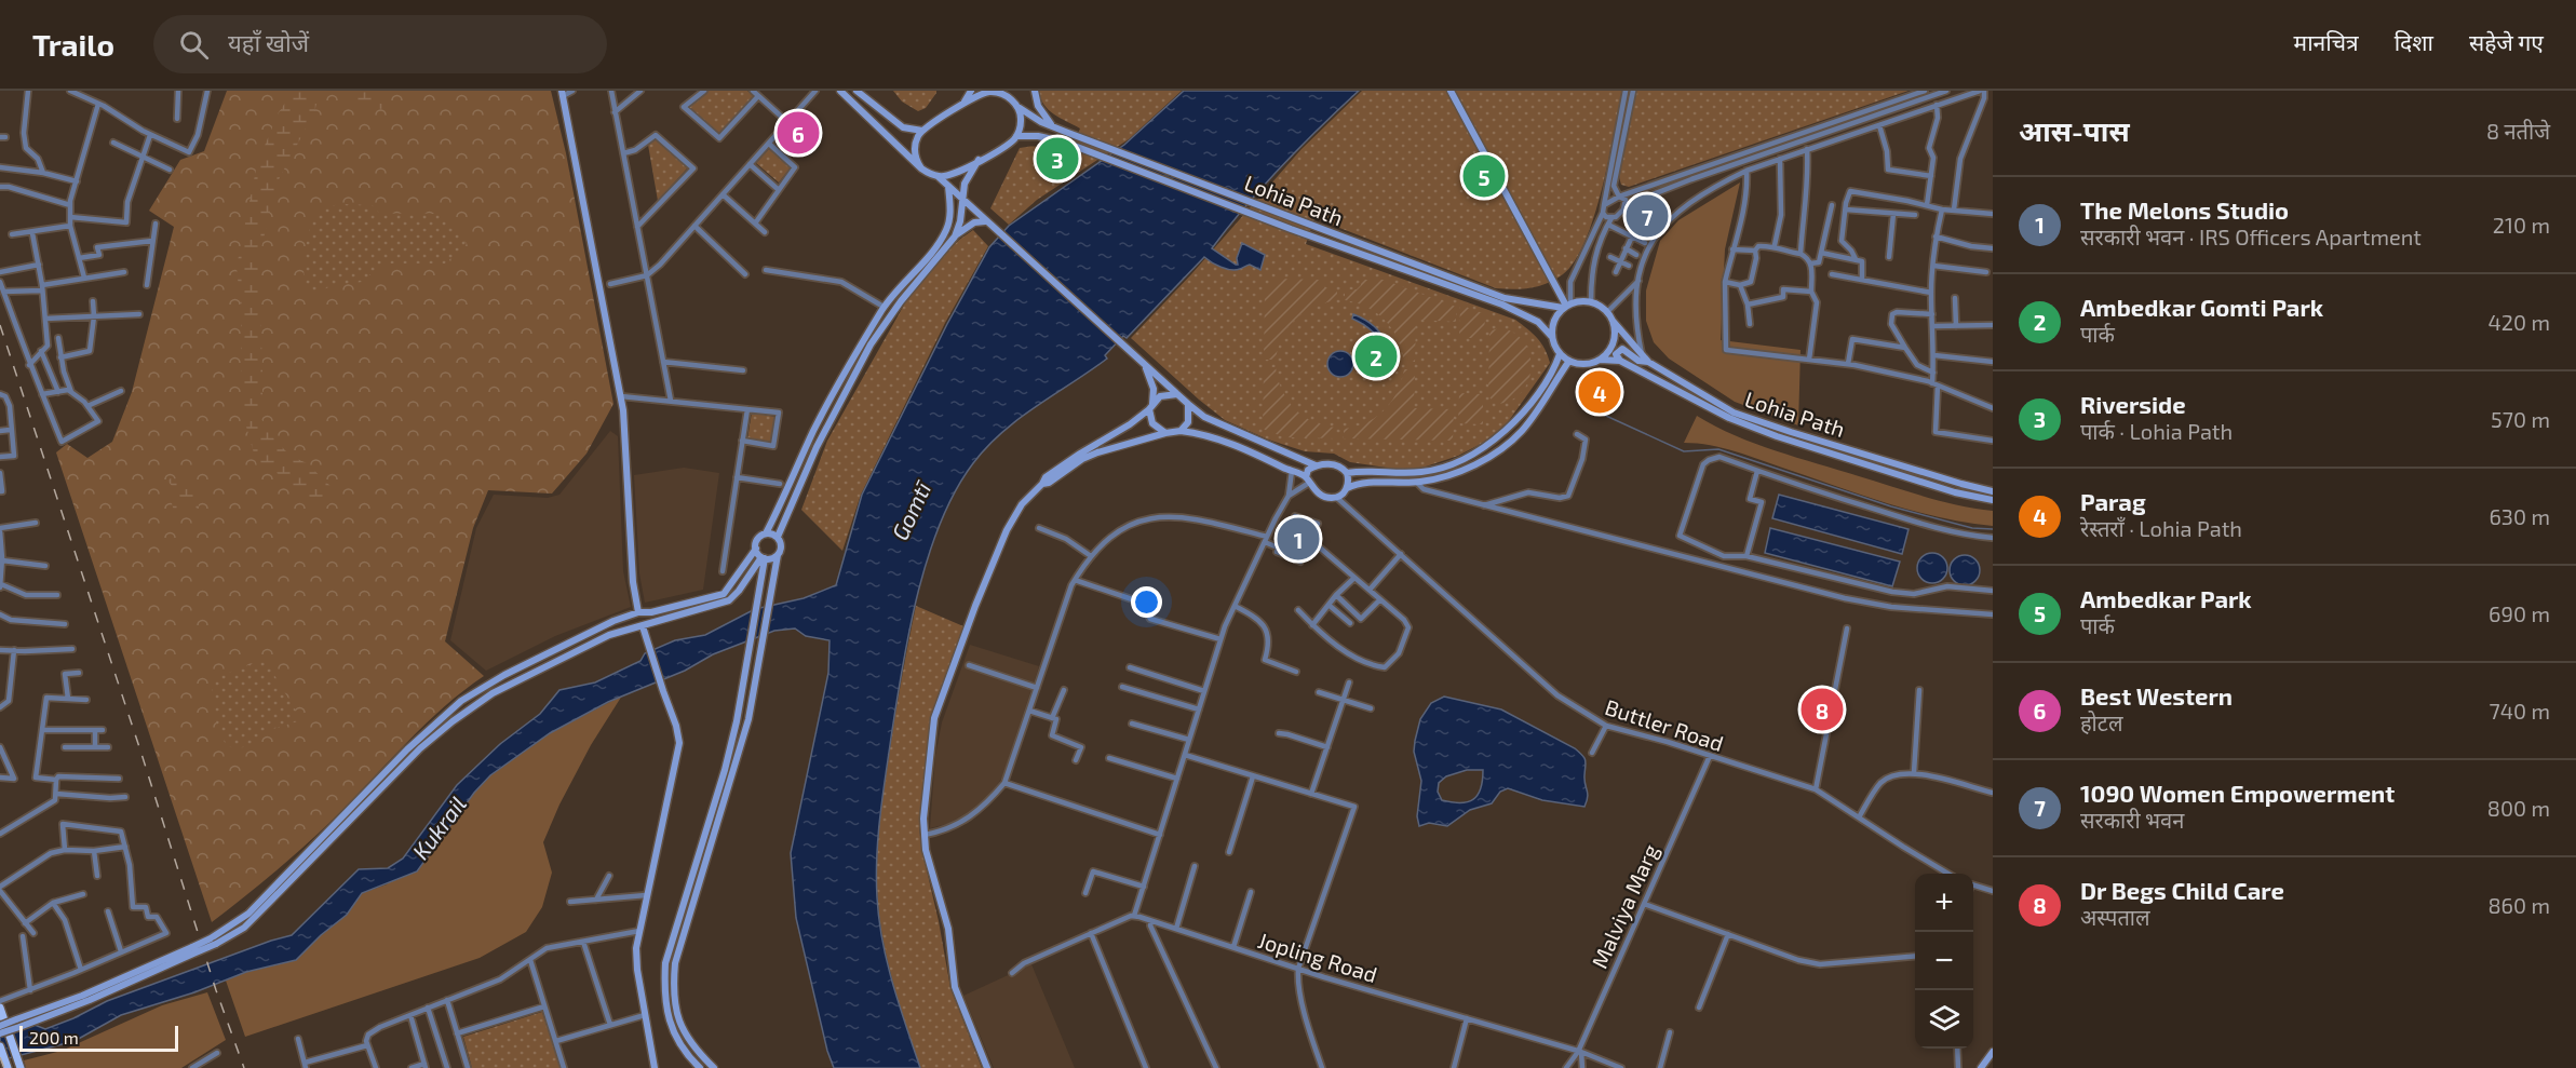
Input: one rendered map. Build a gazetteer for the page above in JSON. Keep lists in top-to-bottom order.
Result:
{
  "streets": {
    "street": [
      "Lohia Path",
      "Buttler Road",
      "Malviya Marg",
      "Jopling Road"
    ]
  },
  "crossings": [
    ["Buttler Road", "Malviya Marg"],
    ["Malviya Marg", "Jopling Road"]
  ],
  "water": ["Gomtī", "Kukrail"],
  "scale_bar": "200 m",
  "page": {
    "header": "Trailo",
    "search": "यहाँ खोजें",
    "nav": ["मानचित्र", "दिशा", "सहेजे गए"],
    "heading": ["आस-पास", "8 नतीजे"],
    "pins": [
      "6",
      "3",
      "5",
      "7",
      "2",
      "4",
      "1",
      "8"
    ],
    "list": [
      {
        "mark": "1",
        "name": "The Melons Studio",
        "note": "सरकारी भवन · IRS Officers Apartment",
        "value": "210 m"
      },
      {
        "mark": "2",
        "name": "Ambedkar Gomti Park",
        "note": "पार्क",
        "value": "420 m"
      },
      {
        "mark": "3",
        "name": "Riverside",
        "note": "पार्क · Lohia Path",
        "value": "570 m"
      },
      {
        "mark": "4",
        "name": "Parag",
        "note": "रेस्तराँ · Lohia Path",
        "value": "630 m"
      },
      {
        "mark": "5",
        "name": "Ambedkar Park",
        "note": "पार्क",
        "value": "690 m"
      },
      {
        "mark": "6",
        "name": "Best Western",
        "note": "होटल",
        "value": "740 m"
      },
      {
        "mark": "7",
        "name": "1090 Women Empowerment",
        "note": "सरकारी भवन",
        "value": "800 m"
      },
      {
        "mark": "8",
        "name": "Dr Begs Child Care",
        "note": "अस्पताल",
        "value": "860 m"
      }
    ],
    "map_buttons": ["+", "−"],
    "scale": "200 m"
  }
}
